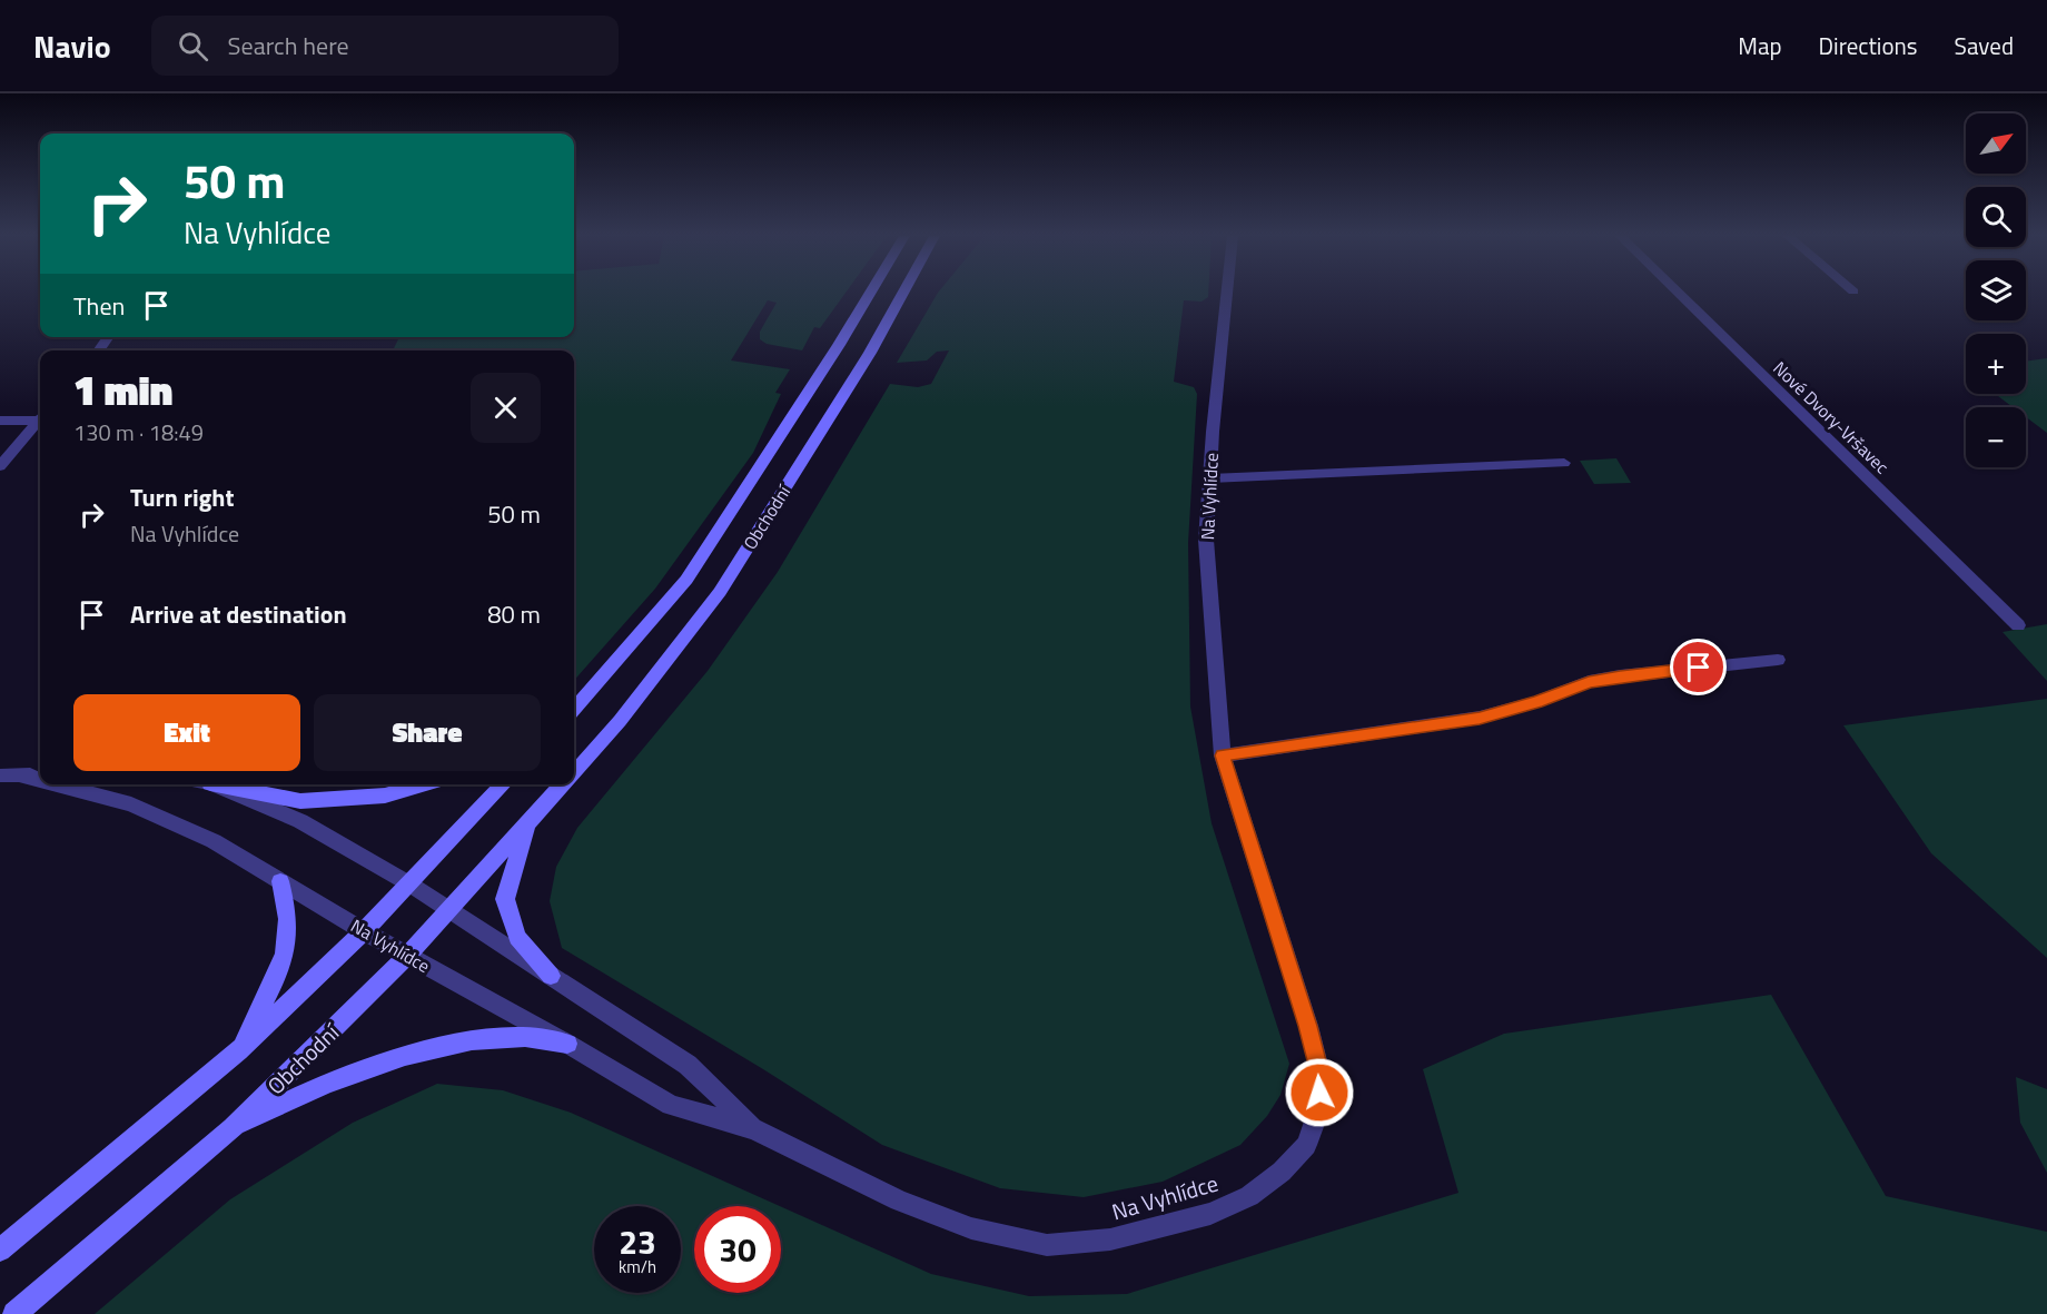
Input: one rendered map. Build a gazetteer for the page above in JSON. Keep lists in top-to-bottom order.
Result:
{
  "streets": {
    "main road": ["Obchodní"],
    "street": ["Nové Dvory-Vršavec", "Na Vyhlídce"]
  },
  "crossings": [
    ["Na Vyhlídce", "Obchodní"]
  ],
  "north": "top right",
  "page": {
    "header": "Navio",
    "search": "Search here",
    "nav": ["Map", "Directions", "Saved"],
    "map_buttons": ["+", "−"],
    "turn": ["50 m", "Na Vyhlídce"],
    "then": "Then",
    "heading": ["1 min", "130 m · 18:49"],
    "list": [
      {
        "name": "Turn right",
        "note": "Na Vyhlídce",
        "value": "50 m"
      },
      {
        "name": "Arrive at destination",
        "value": "80 m"
      }
    ],
    "buttons": ["Exit", "Share"],
    "speed": "23 km/h",
    "limit": "30"
  }
}
